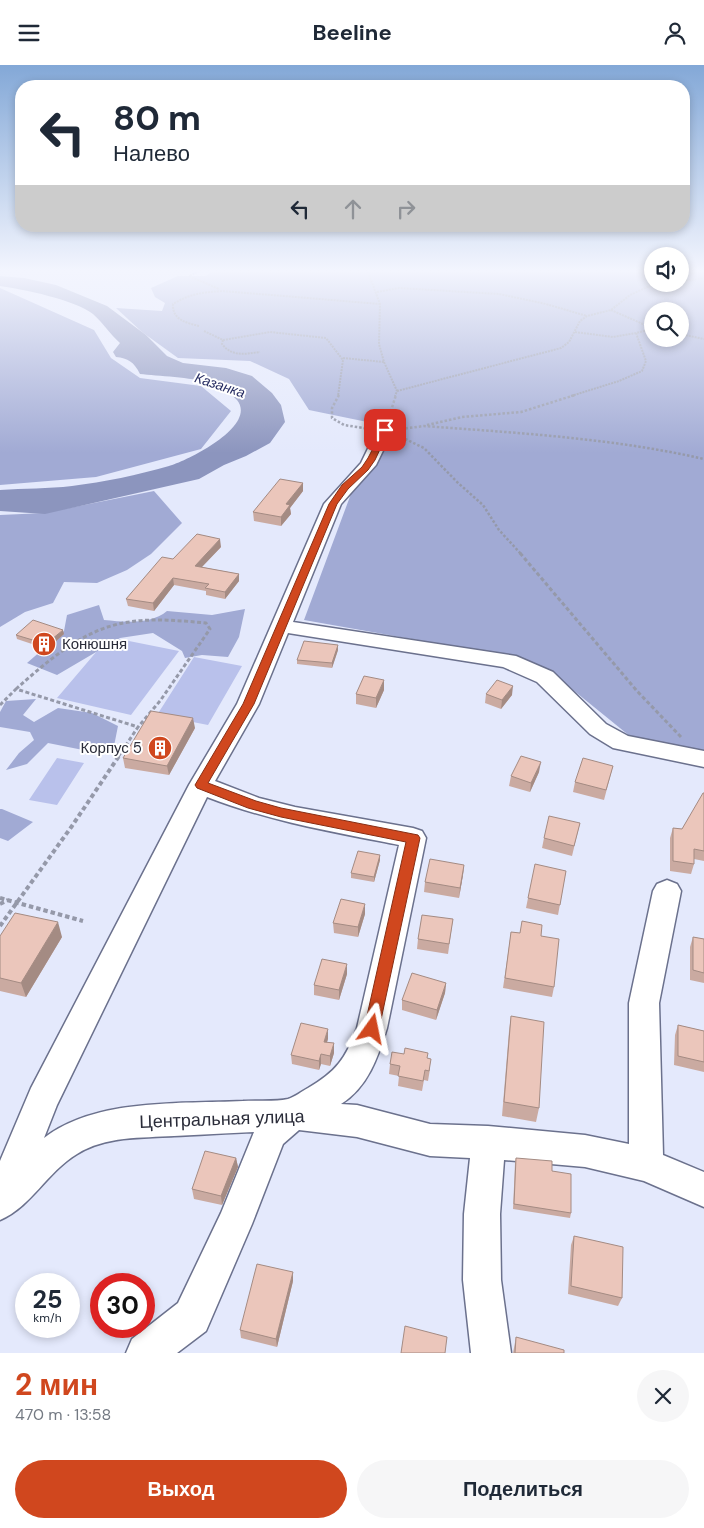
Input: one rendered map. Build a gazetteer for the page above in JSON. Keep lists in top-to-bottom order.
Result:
{
  "streets": {
    "street": ["Центральная улица"]
  },
  "water": ["Казанка"],
  "places": {
    "building": ["Конюшня", "Корпус 5"]
  },
  "page": {
    "header": "Beeline",
    "turn": ["80 m", "Налево"],
    "speed": "25 km/h",
    "limit": "30",
    "heading": ["2 мин", "470 m · 13:58"],
    "buttons": ["Выход", "Поделиться"]
  }
}
